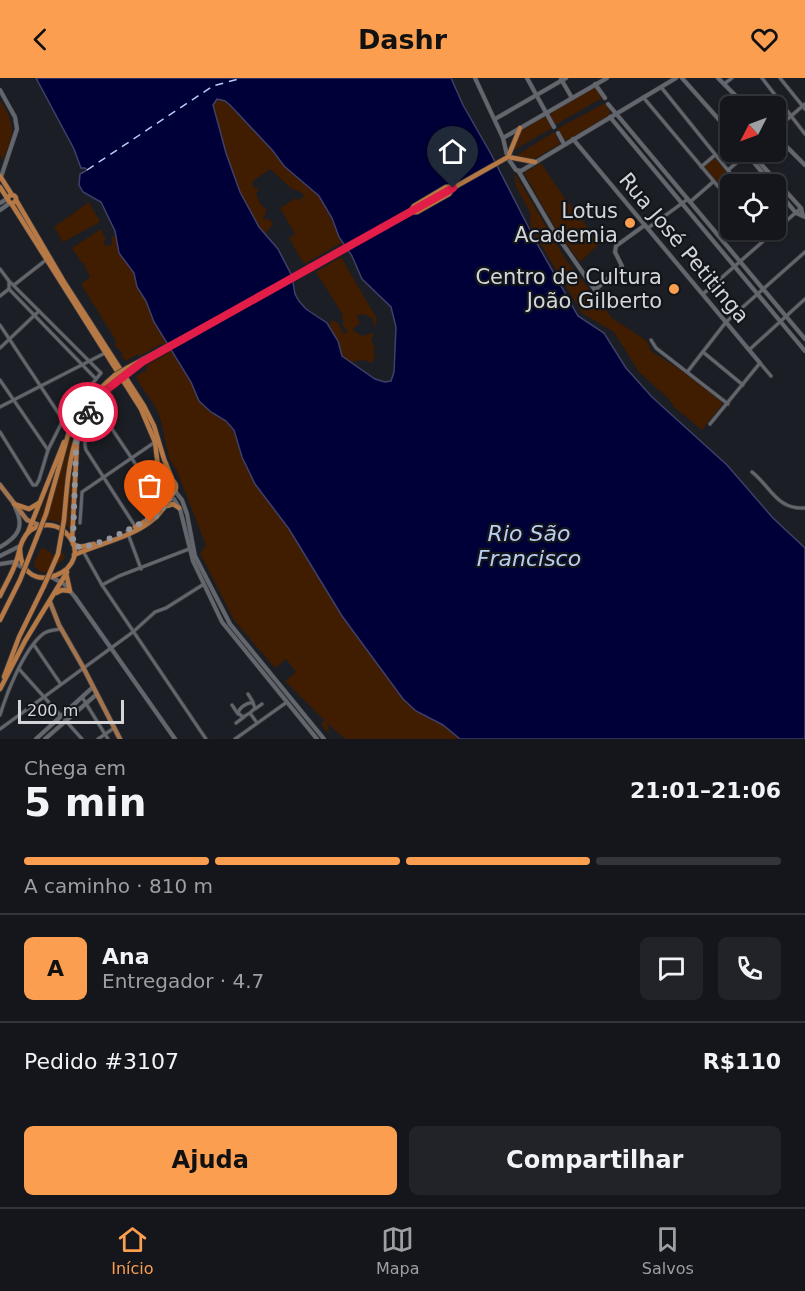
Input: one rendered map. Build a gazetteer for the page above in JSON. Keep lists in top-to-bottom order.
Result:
{
  "streets": {
    "street": ["Rua José Petitinga"]
  },
  "water": ["Rio São Francisco"],
  "places": ["Lotus Academia", "Centro de Cultura João Gilberto"],
  "scale_bar": "200 m",
  "north": "bottom left",
  "page": {
    "header": "Dashr",
    "scale": "200 m",
    "heading": ["5 min", "Chega em", "21:01–21:06"],
    "panel": [
      "Ana",
      "Entregador · 4.7",
      "Pedido #3107",
      "R$110"
    ],
    "bar": "A caminho · 810 m",
    "round": "A",
    "buttons": ["Ajuda", "Compartilhar"],
    "tabs": ["Início", "Mapa", "Salvos"]
  }
}
